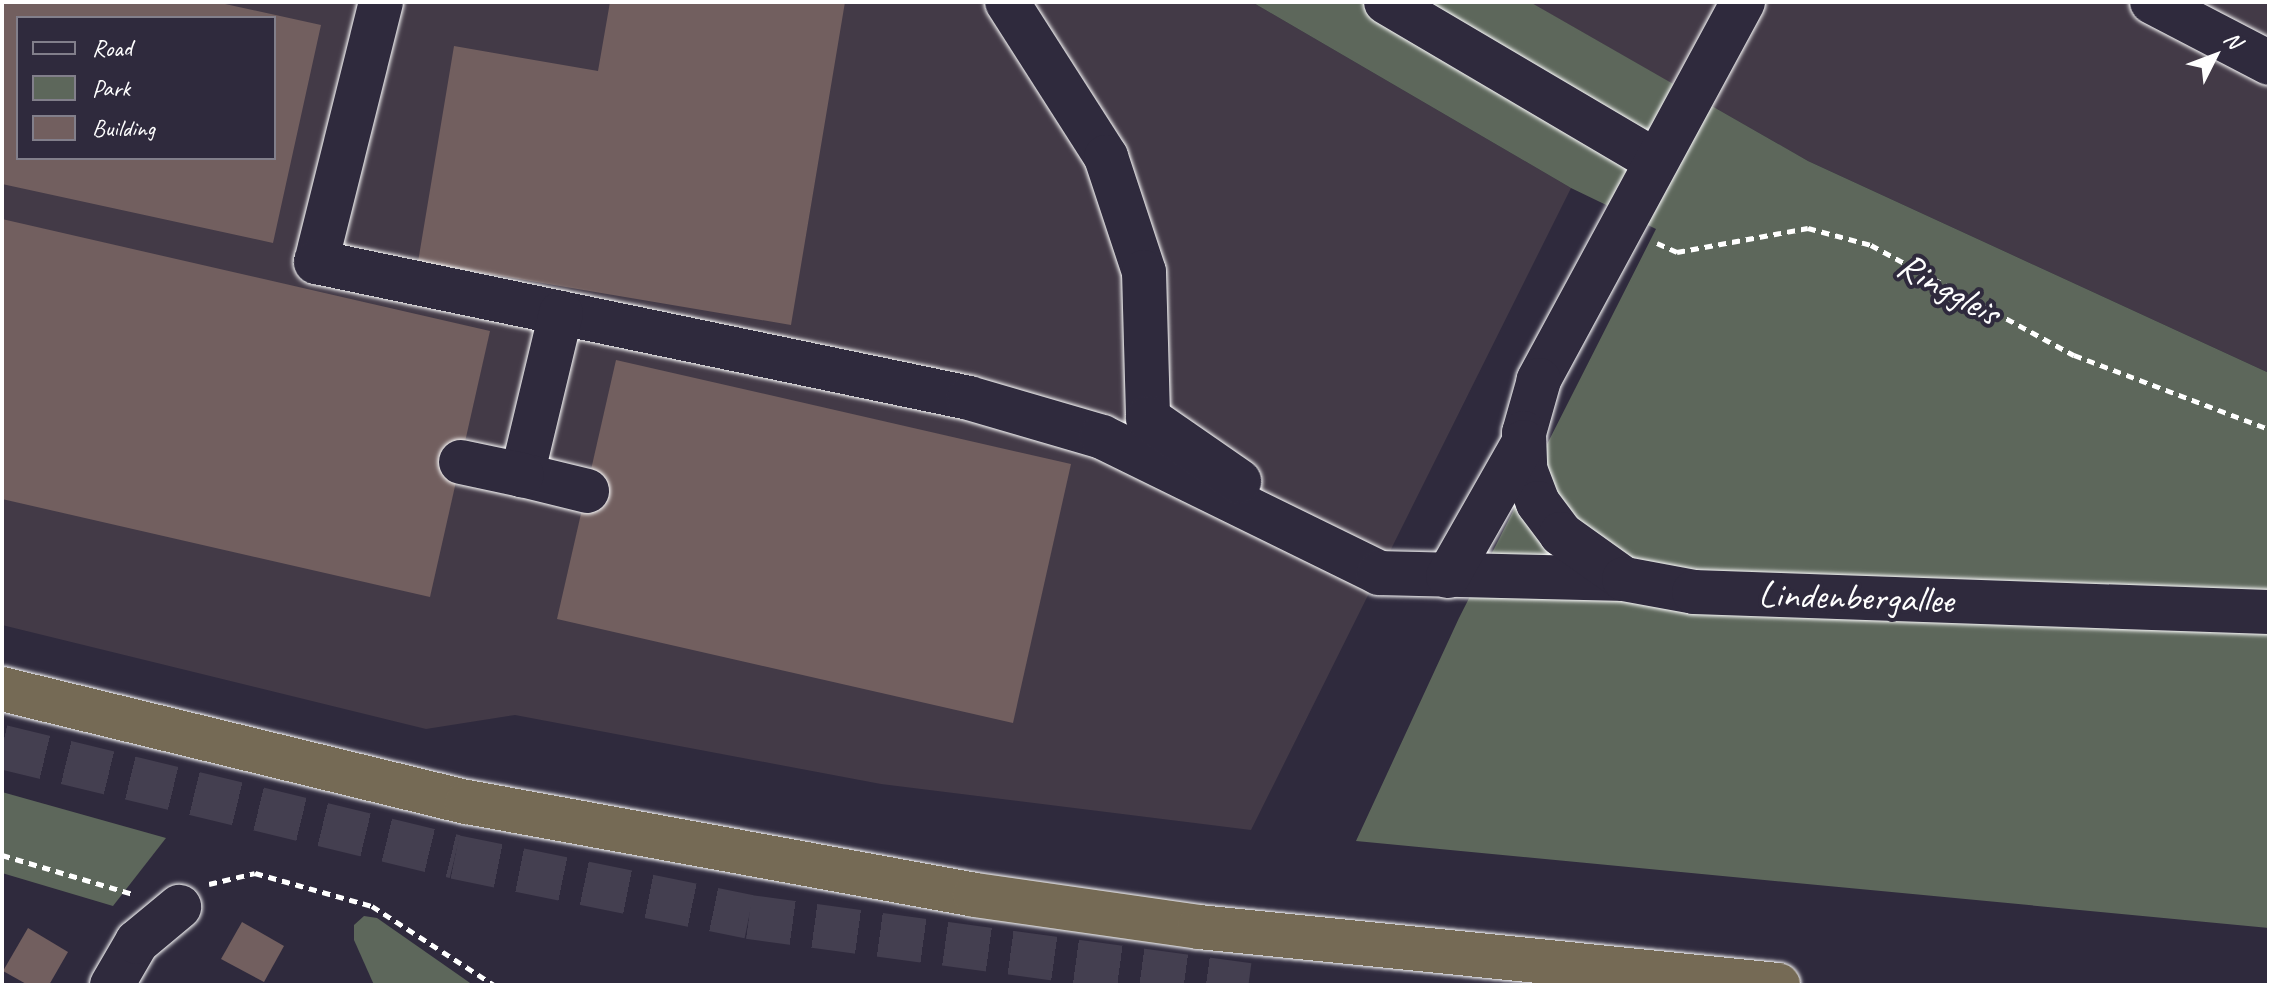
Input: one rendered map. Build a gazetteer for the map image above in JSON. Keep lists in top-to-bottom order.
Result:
{
  "streets": {
    "street": ["Lindenbergallee"],
    "path": ["Ringgleis"]
  },
  "crossings": [
    ["Ringgleis", "Lindenbergallee"]
  ],
  "legend": ["Road", "Park", "Building"],
  "north": "top right"
}
